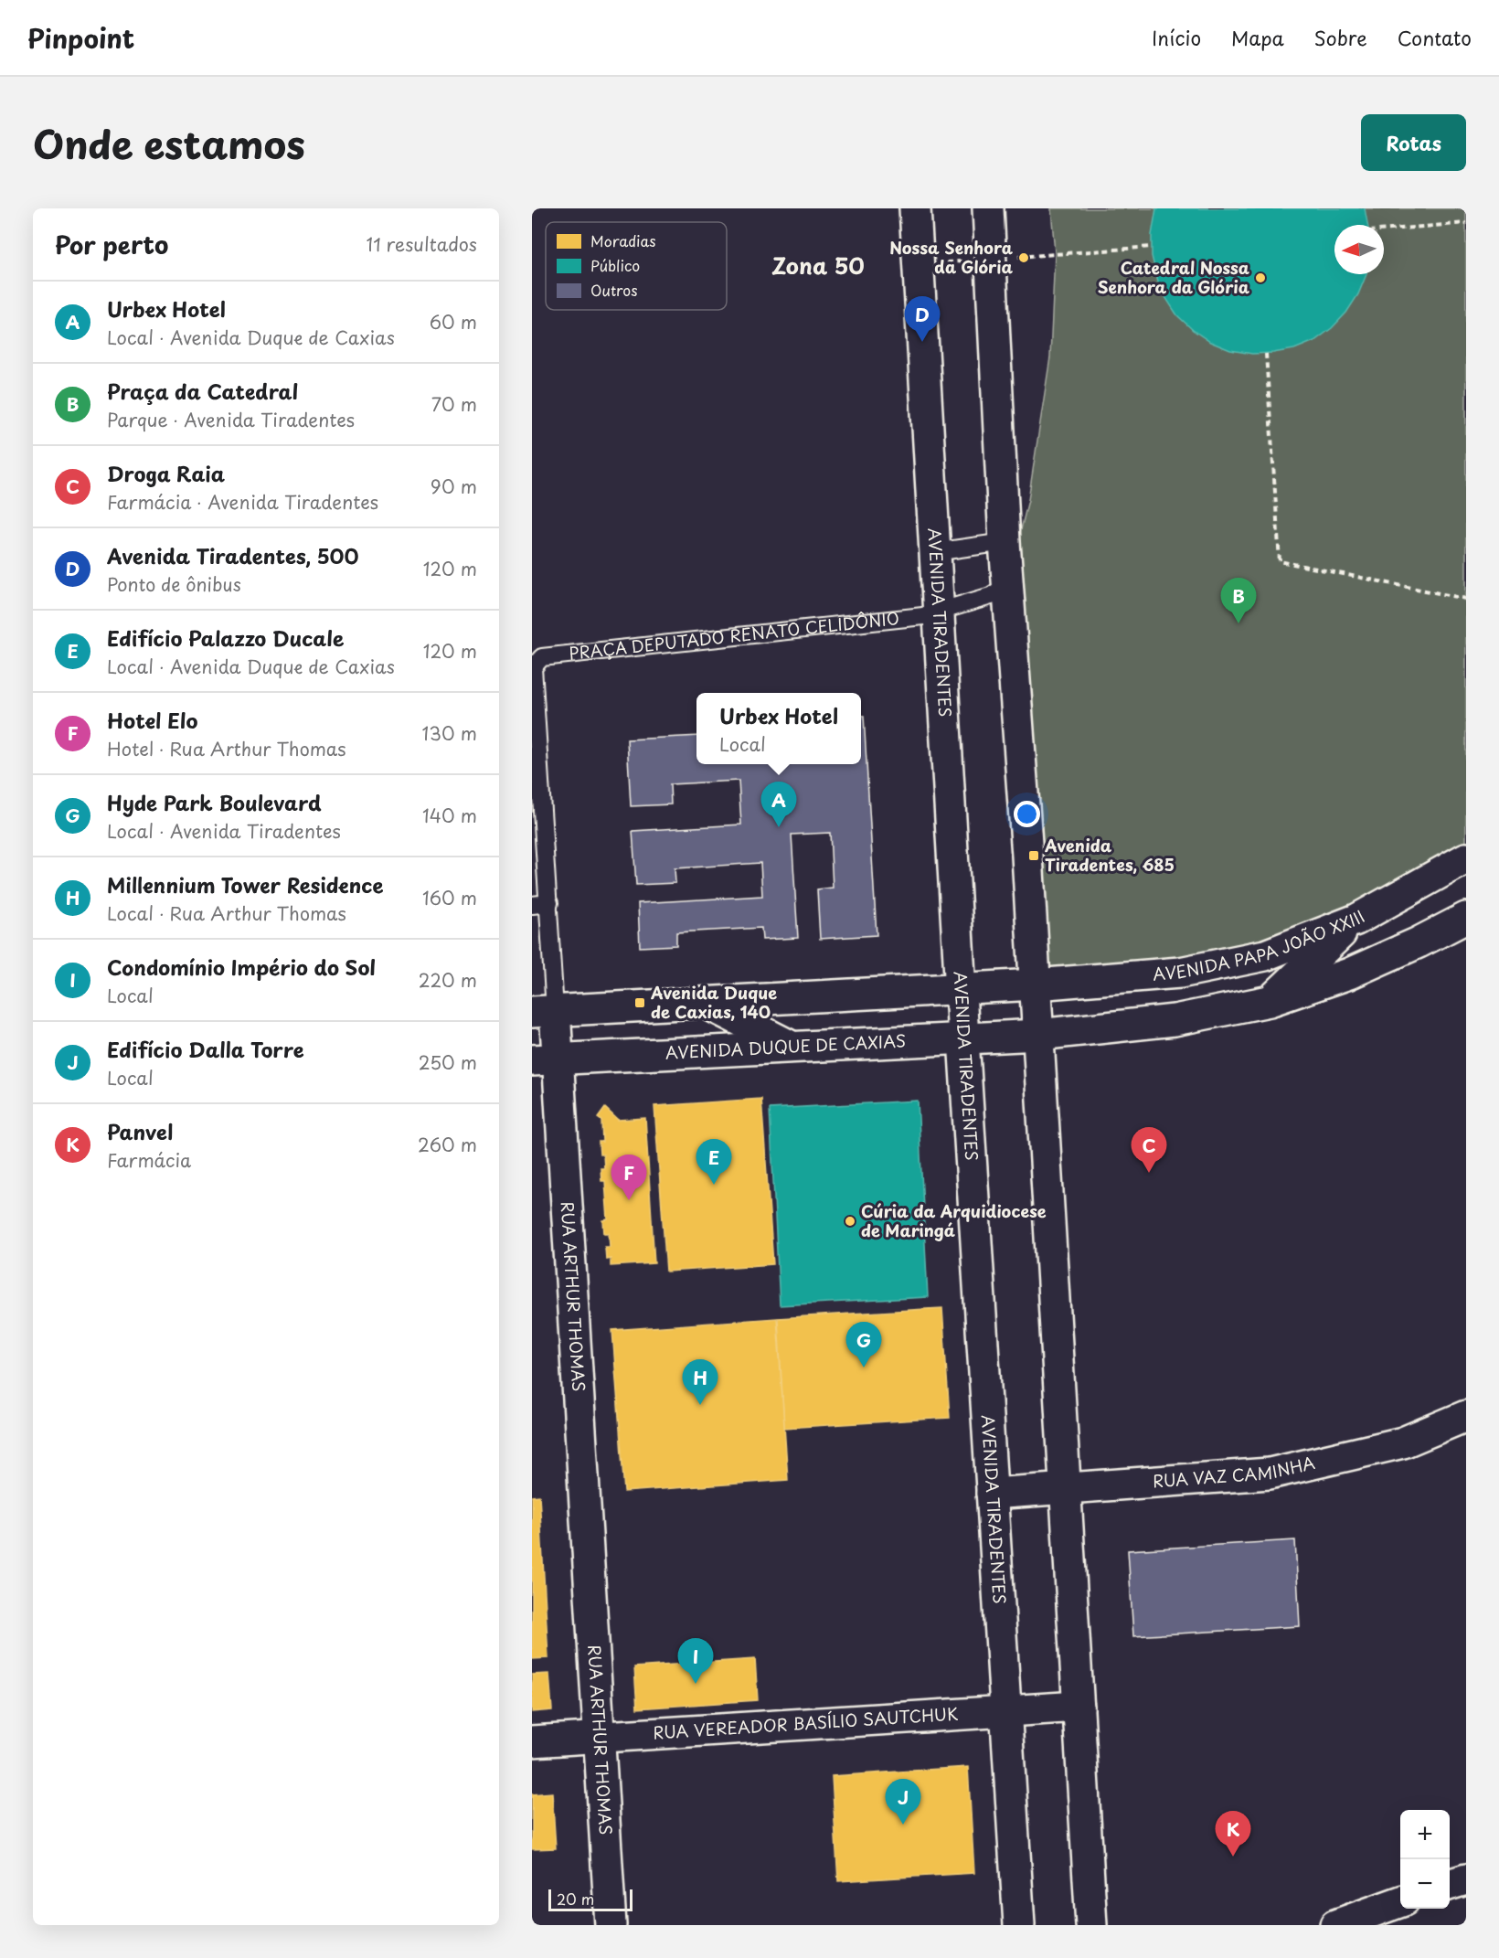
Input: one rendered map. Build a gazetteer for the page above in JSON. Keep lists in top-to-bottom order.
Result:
{
  "streets": {
    "main road": [
      "AVENIDA TIRADENTES",
      "AVENIDA PAPA JOÃO XXIII",
      "AVENIDA DUQUE DE CAXIAS",
      "RUA ARTHUR THOMAS",
      "RUA VAZ CAMINHA",
      "RUA VEREADOR BASÍLIO SAUTCHUK"
    ],
    "lane": ["PRAÇA DEPUTADO RENATO CELIDÔNIO"]
  },
  "crossings": [
    ["AVENIDA TIRADENTES", "PRAÇA DEPUTADO RENATO CELIDÔNIO"],
    ["AVENIDA TIRADENTES", "AVENIDA DUQUE DE CAXIAS"],
    ["AVENIDA TIRADENTES", "RUA VAZ CAMINHA"],
    ["AVENIDA TIRADENTES", "RUA VEREADOR BASÍLIO SAUTCHUK"],
    ["PRAÇA DEPUTADO RENATO CELIDÔNIO", "RUA ARTHUR THOMAS"],
    ["AVENIDA DUQUE DE CAXIAS", "RUA ARTHUR THOMAS"],
    ["RUA ARTHUR THOMAS", "RUA VEREADOR BASÍLIO SAUTCHUK"]
  ],
  "districts": ["Zona 50"],
  "places": {
    "other": ["Nossa Senhora da Glória", "Catedral Nossa Senhora da Glória", "Cúria da Arquidiocese de Maringá"],
    "transit": ["Avenida Tiradentes, 685", "Avenida Duque de Caxias, 140"]
  },
  "legend": ["Moradias", "Público", "Outros"],
  "scale_bar": "20 m",
  "north": "left",
  "page": {
    "header": "Pinpoint",
    "nav": [
      "Início",
      "Mapa",
      "Sobre",
      "Contato"
    ],
    "title": "Onde estamos",
    "buttons": "Rotas",
    "heading": ["Por perto", "11 resultados"],
    "list": [
      {
        "mark": "A",
        "name": "Urbex Hotel",
        "note": "Local · Avenida Duque de Caxias",
        "value": "60 m"
      },
      {
        "mark": "B",
        "name": "Praça da Catedral",
        "note": "Parque · Avenida Tiradentes",
        "value": "70 m"
      },
      {
        "mark": "C",
        "name": "Droga Raia",
        "note": "Farmácia · Avenida Tiradentes",
        "value": "90 m"
      },
      {
        "mark": "D",
        "name": "Avenida Tiradentes, 500",
        "note": "Ponto de ônibus",
        "value": "120 m"
      },
      {
        "mark": "E",
        "name": "Edifício Palazzo Ducale",
        "note": "Local · Avenida Duque de Caxias",
        "value": "120 m"
      },
      {
        "mark": "F",
        "name": "Hotel Elo",
        "note": "Hotel · Rua Arthur Thomas",
        "value": "130 m"
      },
      {
        "mark": "G",
        "name": "Hyde Park Boulevard",
        "note": "Local · Avenida Tiradentes",
        "value": "140 m"
      },
      {
        "mark": "H",
        "name": "Millennium Tower Residence",
        "note": "Local · Rua Arthur Thomas",
        "value": "160 m"
      },
      {
        "mark": "I",
        "name": "Condomínio Império do Sol",
        "note": "Local",
        "value": "220 m"
      },
      {
        "mark": "J",
        "name": "Edifício Dalla Torre",
        "note": "Local",
        "value": "250 m"
      },
      {
        "mark": "K",
        "name": "Panvel",
        "note": "Farmácia",
        "value": "260 m"
      }
    ],
    "pins": [
      "D",
      "B",
      "A",
      "C",
      "E",
      "F",
      "G",
      "H",
      "I",
      "J",
      "K"
    ],
    "popup": ["Urbex Hotel", "Local"],
    "map_buttons": ["+", "−"],
    "scale": "20 m"
  }
}
